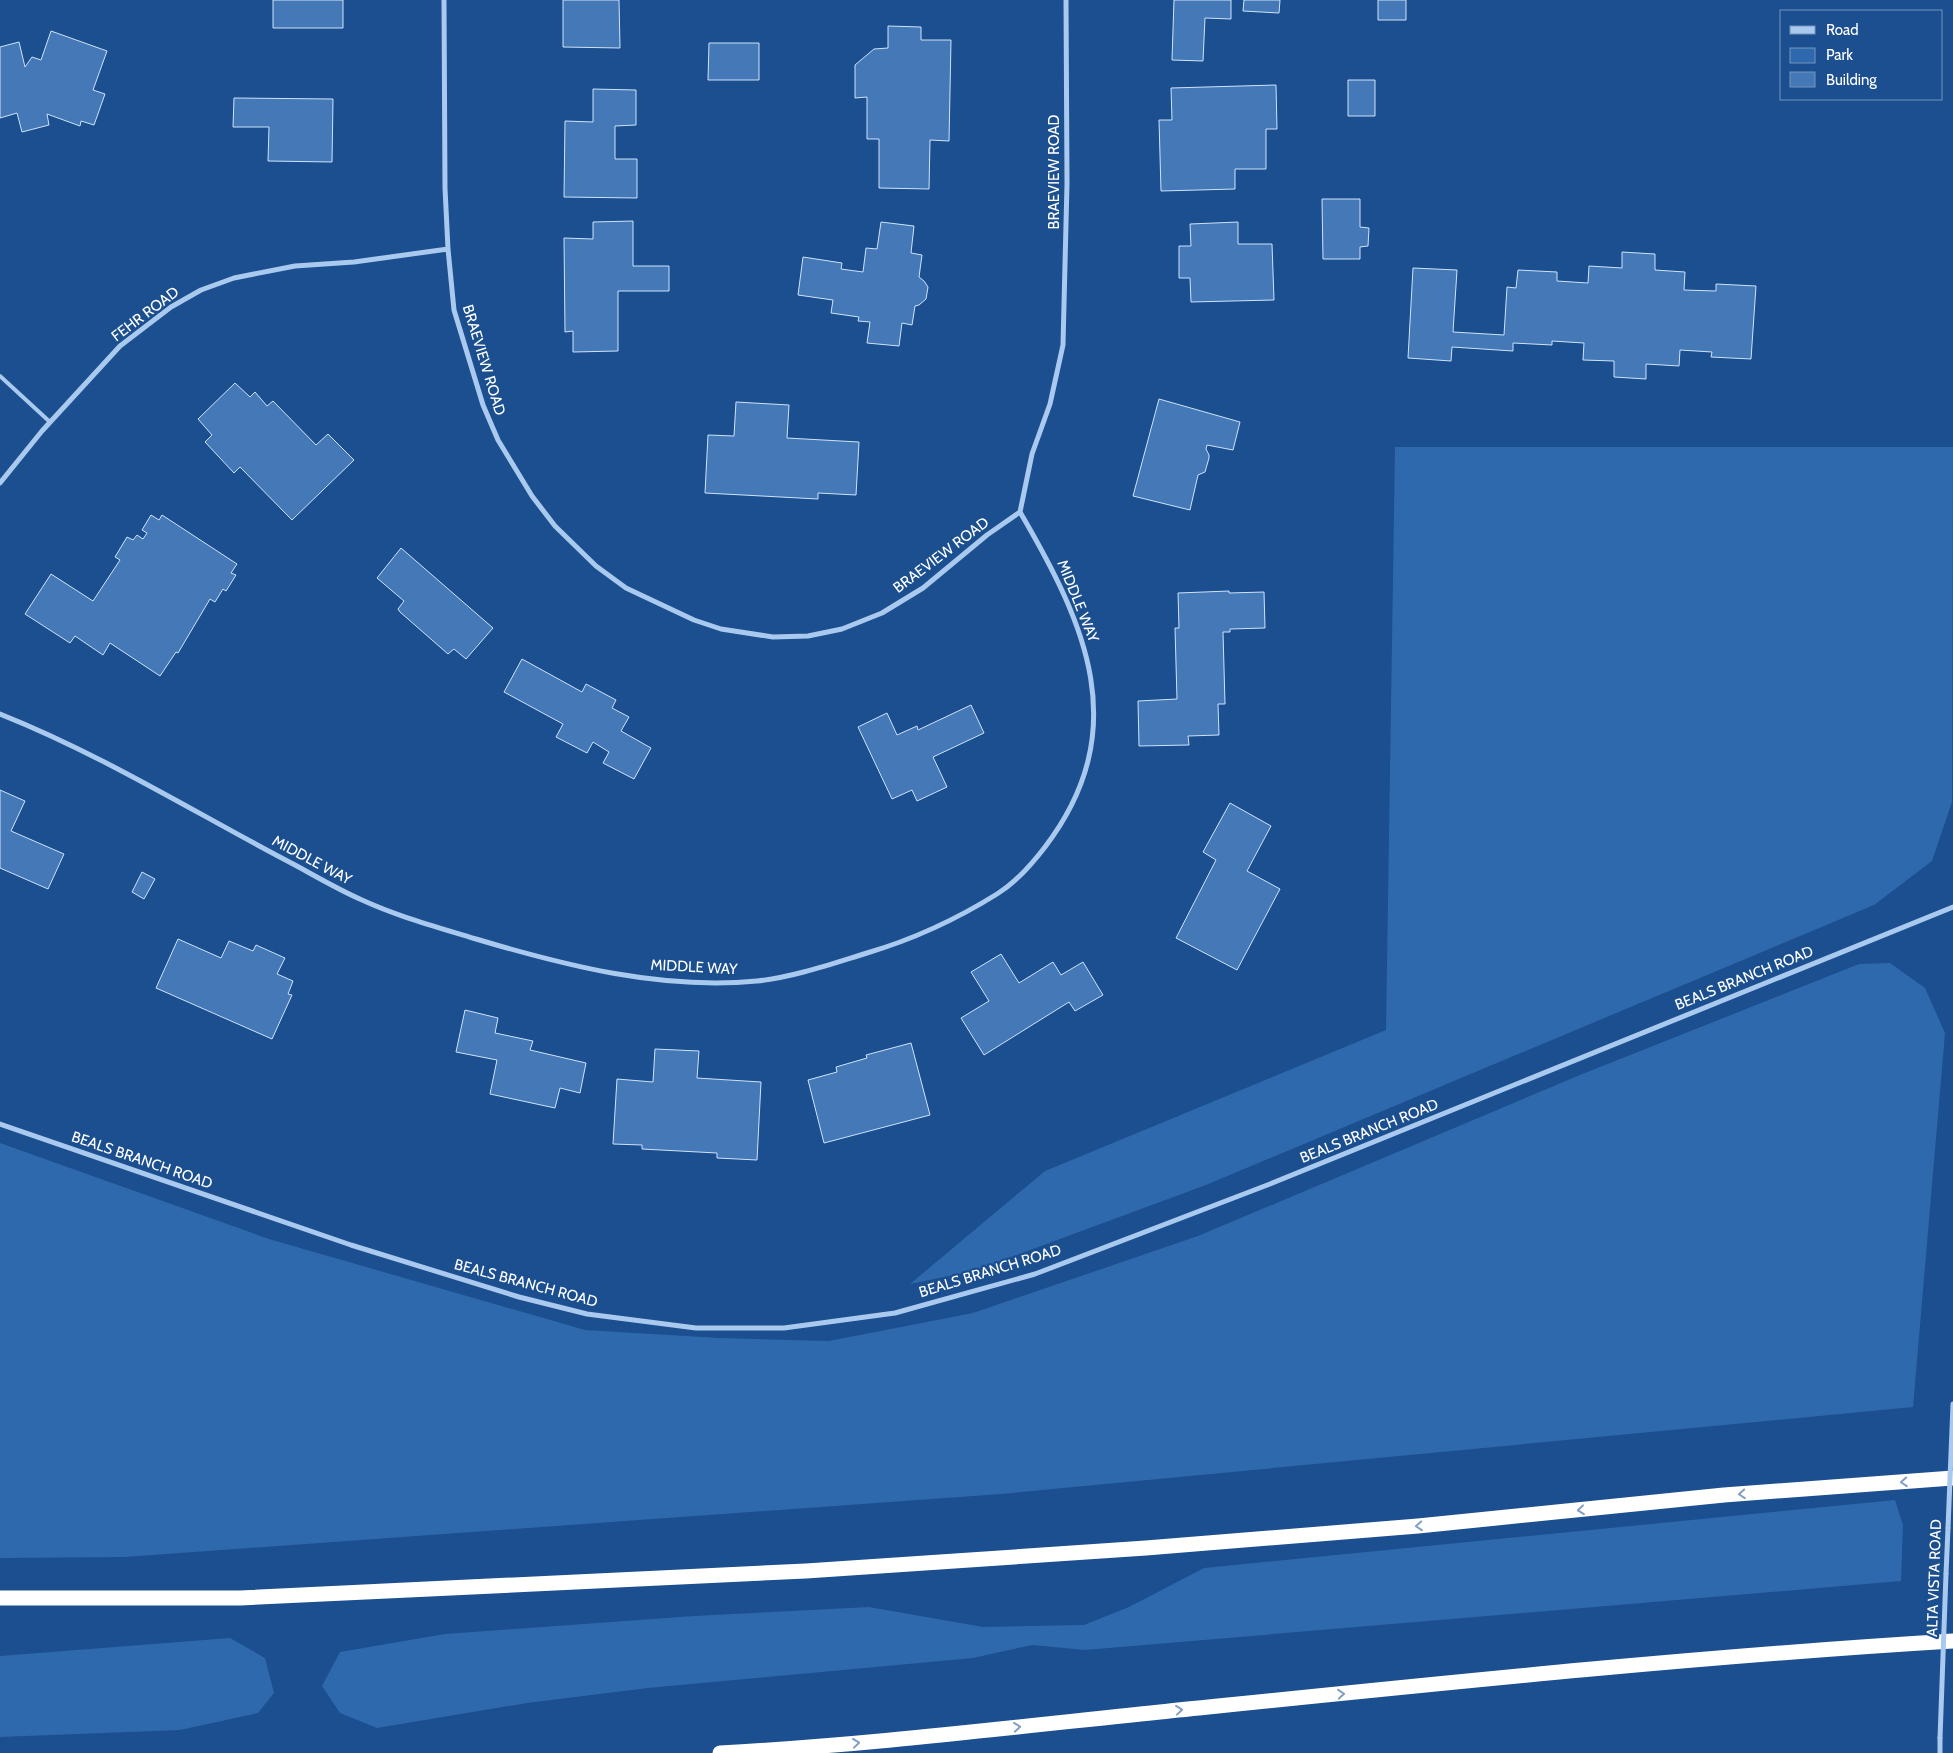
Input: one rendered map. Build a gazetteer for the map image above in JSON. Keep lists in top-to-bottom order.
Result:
{
  "streets": {
    "street": [
      "BRAEVIEW ROAD",
      "FEHR ROAD",
      "MIDDLE WAY",
      "BEALS BRANCH ROAD",
      "ALTA VISTA ROAD"
    ]
  },
  "crossings": [
    ["BRAEVIEW ROAD", "FEHR ROAD"],
    ["BRAEVIEW ROAD", "MIDDLE WAY"]
  ],
  "legend": ["Road", "Park", "Building"]
}
